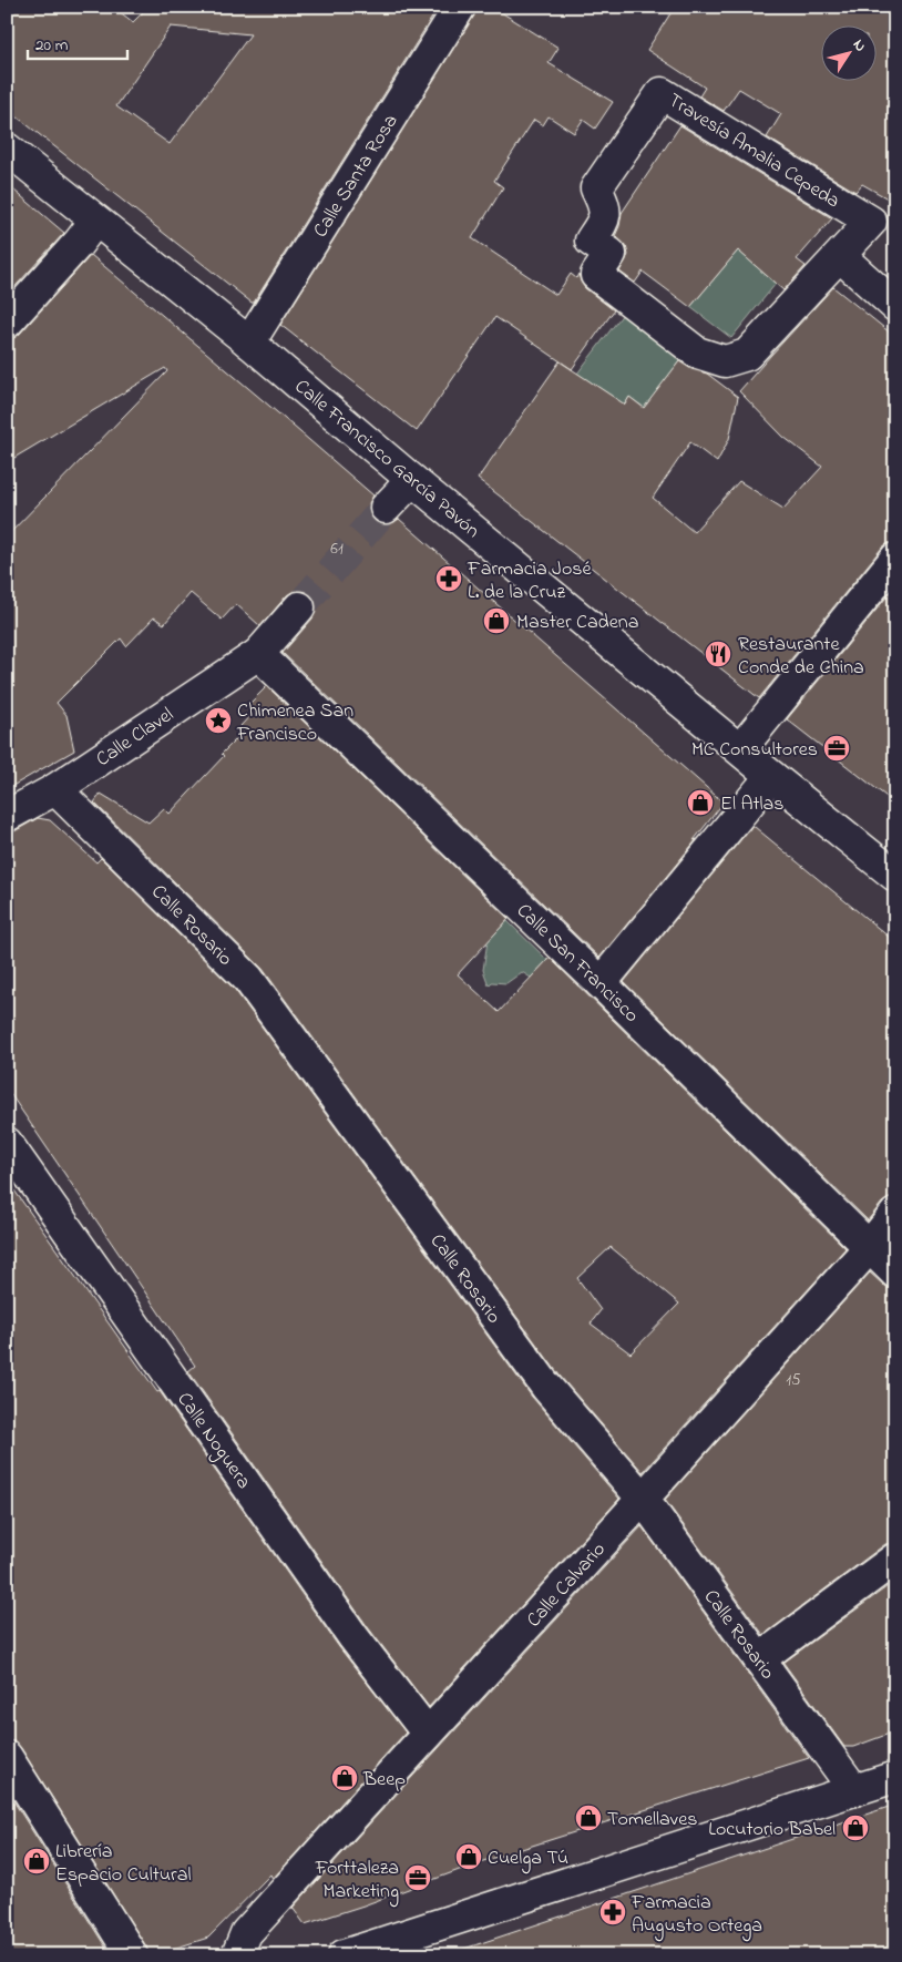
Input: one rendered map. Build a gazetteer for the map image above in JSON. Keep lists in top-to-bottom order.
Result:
{
  "streets": {
    "street": [
      "Travesía Amalia Cepeda",
      "Calle Santa Rosa",
      "Calle Francisco García Pavón",
      "Calle Clavel",
      "Calle Rosario",
      "Calle San Francisco",
      "Calle Noguera",
      "Calle Calvario"
    ]
  },
  "crossings": [
    ["Calle Santa Rosa", "Calle Francisco García Pavón"],
    ["Calle Clavel", "Calle Rosario"],
    ["Calle Clavel", "Calle San Francisco"],
    ["Calle Rosario", "Calle Calvario"],
    ["Calle San Francisco", "Calle Calvario"],
    ["Calle Noguera", "Calle Calvario"]
  ],
  "places": {
    "pharmacy": ["Farmacia José L. de la Cruz", "Farmacia Augusto Ortega"],
    "shop": [
      "Master Cadena",
      "El Atlas",
      "Beep",
      "Tomellaves",
      "Locutorio Babel",
      "Cuelga Tú",
      "Librería Espacio Cultural"
    ],
    "restaurant": ["Restaurante Conde de China"],
    "place": ["Chimenea San Francisco"],
    "office": ["MC Consultores", "Forttaleza Marketing"]
  },
  "house_numbers": ["61", "15"],
  "scale_bar": "20 m",
  "north": "top right"
}
